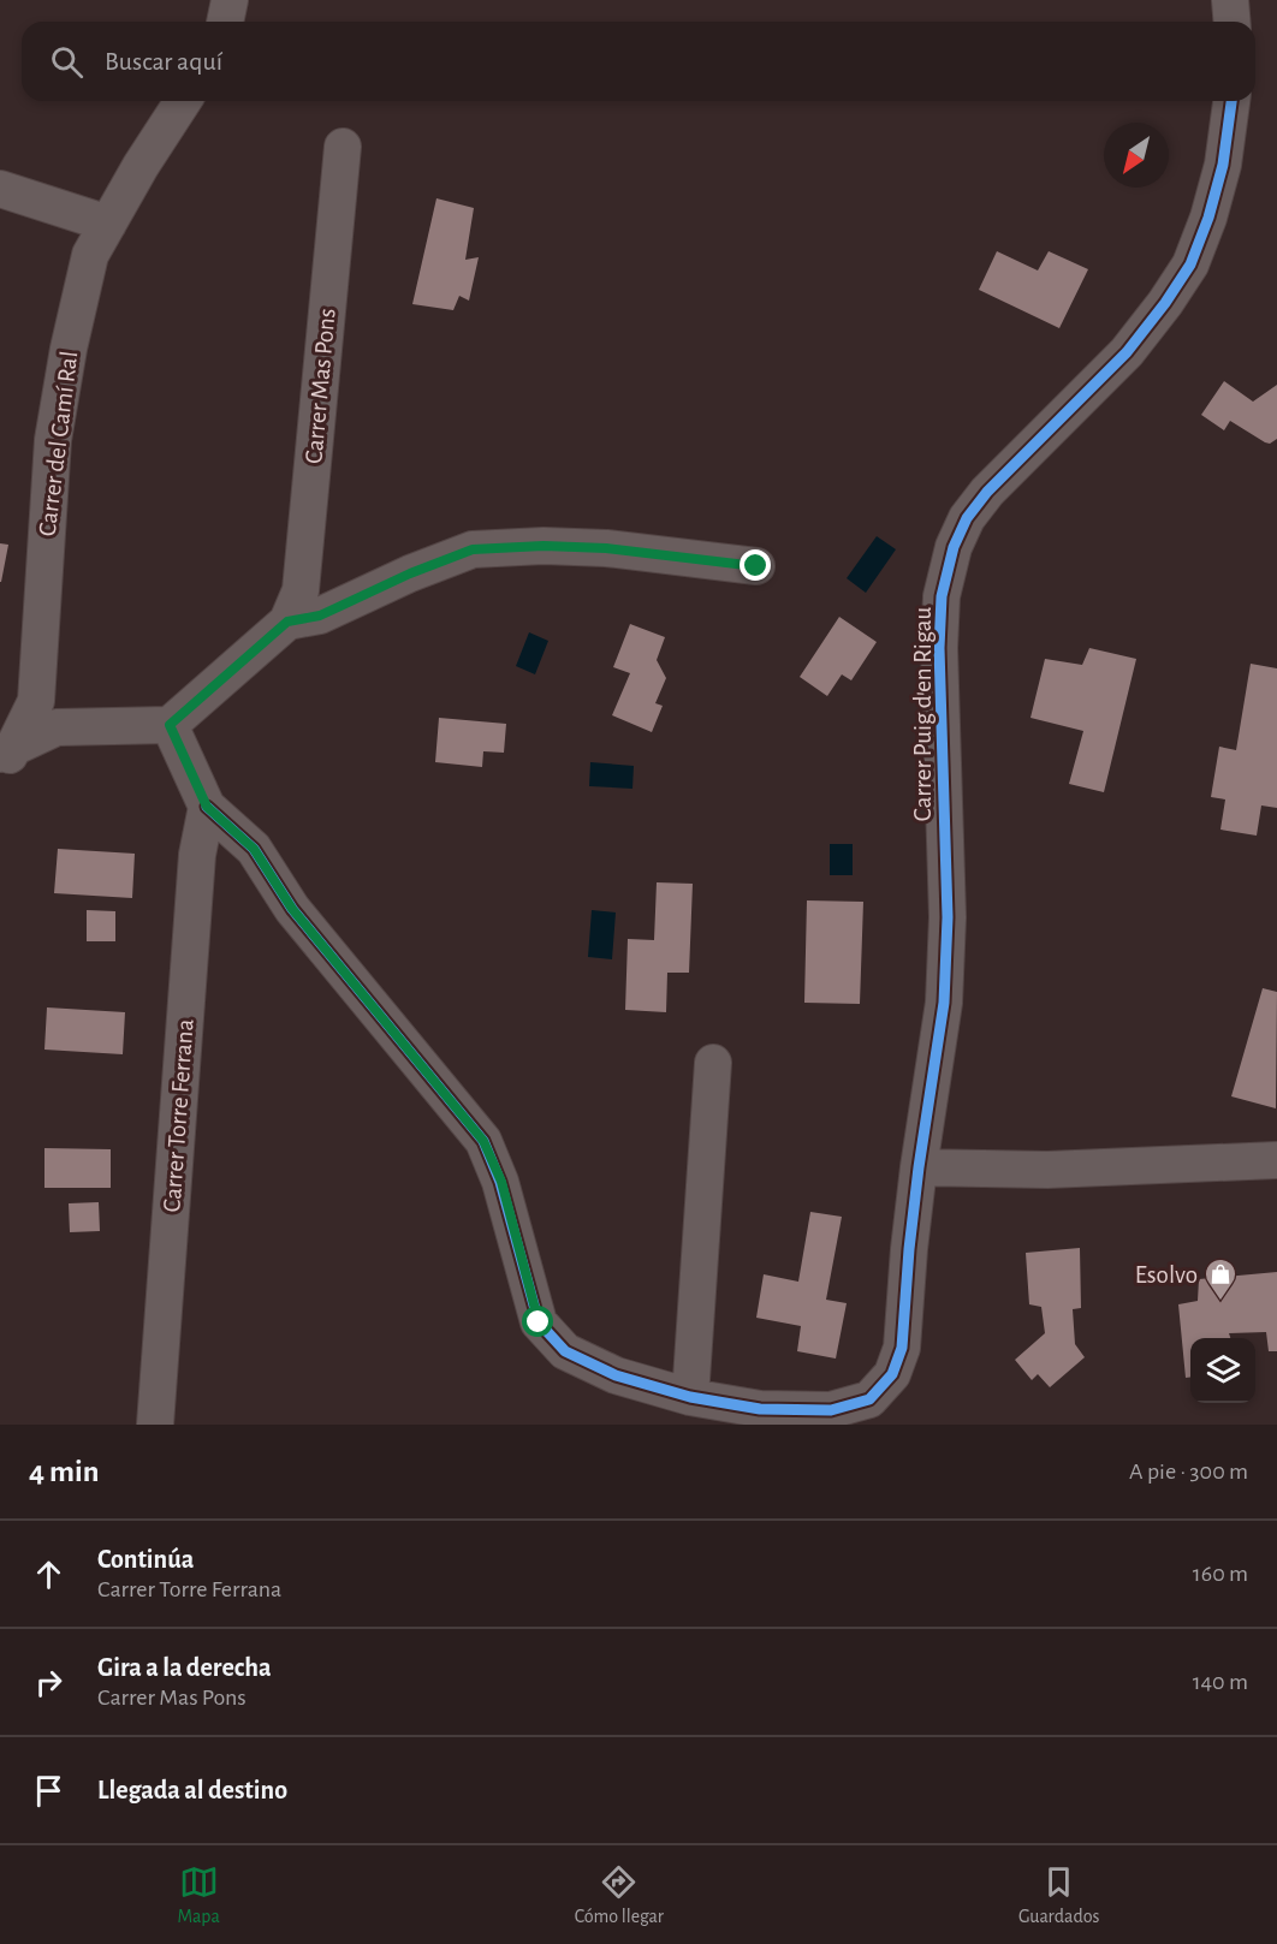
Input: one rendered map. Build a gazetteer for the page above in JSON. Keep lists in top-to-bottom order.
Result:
{
  "streets": {
    "street": [
      "Carrer Mas Pons",
      "Carrer del Camí Ral",
      "Carrer Puig d'en Rigau",
      "Carrer Torre Ferrana"
    ]
  },
  "places": {
    "shop": ["Esolvo"]
  },
  "north": "bottom left",
  "page": {
    "search": "Buscar aquí",
    "heading": ["4 min", "A pie · 300 m"],
    "list": [
      ["Continúa", "Carrer Torre Ferrana", "160 m"],
      ["Gira a la derecha", "Carrer Mas Pons", "140 m"],
      "Llegada al destino"
    ],
    "nav": ["Mapa", "Cómo llegar", "Guardados"]
  }
}
